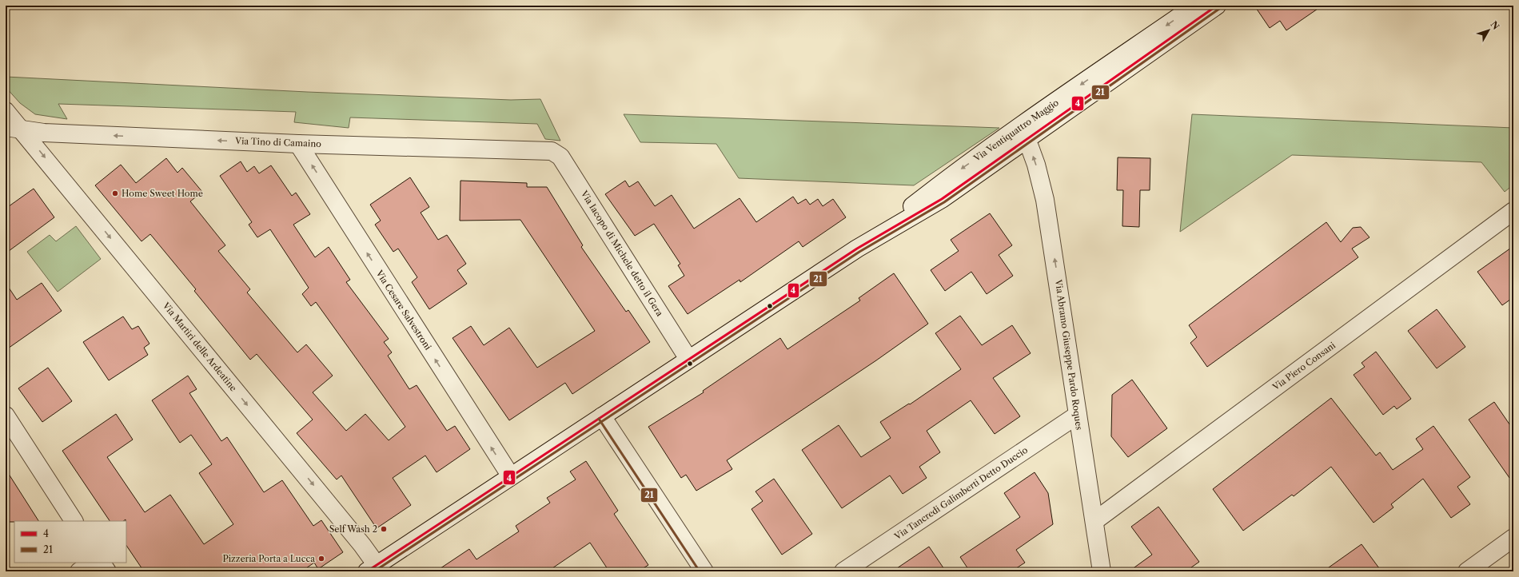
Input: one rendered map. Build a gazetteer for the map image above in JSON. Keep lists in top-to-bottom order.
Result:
{
  "streets": {
    "street": [
      "Via Ventiquattro Maggio",
      "Via Tino di Camaino",
      "Via Iacopo di Michele detto il Gera",
      "Via Cesare Salvestroni",
      "Via Martiri delle Ardeatine",
      "Via Abramo Giuseppe Pardo Roques",
      "Via Piero Consani",
      "Via Tancredi Galimberti Detto Duccio"
    ]
  },
  "crossings": [
    ["Via Ventiquattro Maggio", "Via Iacopo di Michele detto il Gera"],
    ["Via Ventiquattro Maggio", "Via Cesare Salvestroni"],
    ["Via Ventiquattro Maggio", "Via Martiri delle Ardeatine"],
    ["Via Ventiquattro Maggio", "Via Abramo Giuseppe Pardo Roques"],
    ["Via Tino di Camaino", "Via Iacopo di Michele detto il Gera"],
    ["Via Tino di Camaino", "Via Cesare Salvestroni"],
    ["Via Tino di Camaino", "Via Martiri delle Ardeatine"],
    ["Via Abramo Giuseppe Pardo Roques", "Via Piero Consani"],
    ["Via Abramo Giuseppe Pardo Roques", "Via Tancredi Galimberti Detto Duccio"]
  ],
  "one_way": [
    "Via Tino di Camaino",
    "Via Cesare Salvestroni",
    "Via Martiri delle Ardeatine",
    "Via Abramo Giuseppe Pardo Roques"
  ],
  "places": ["Home Sweet Home", "Self Wash 2", "Pizzeria Porta a Lucca"],
  "lines": ["transit line 4", "transit line 21"],
  "legend": ["4", "21"],
  "north": "top right"
}
